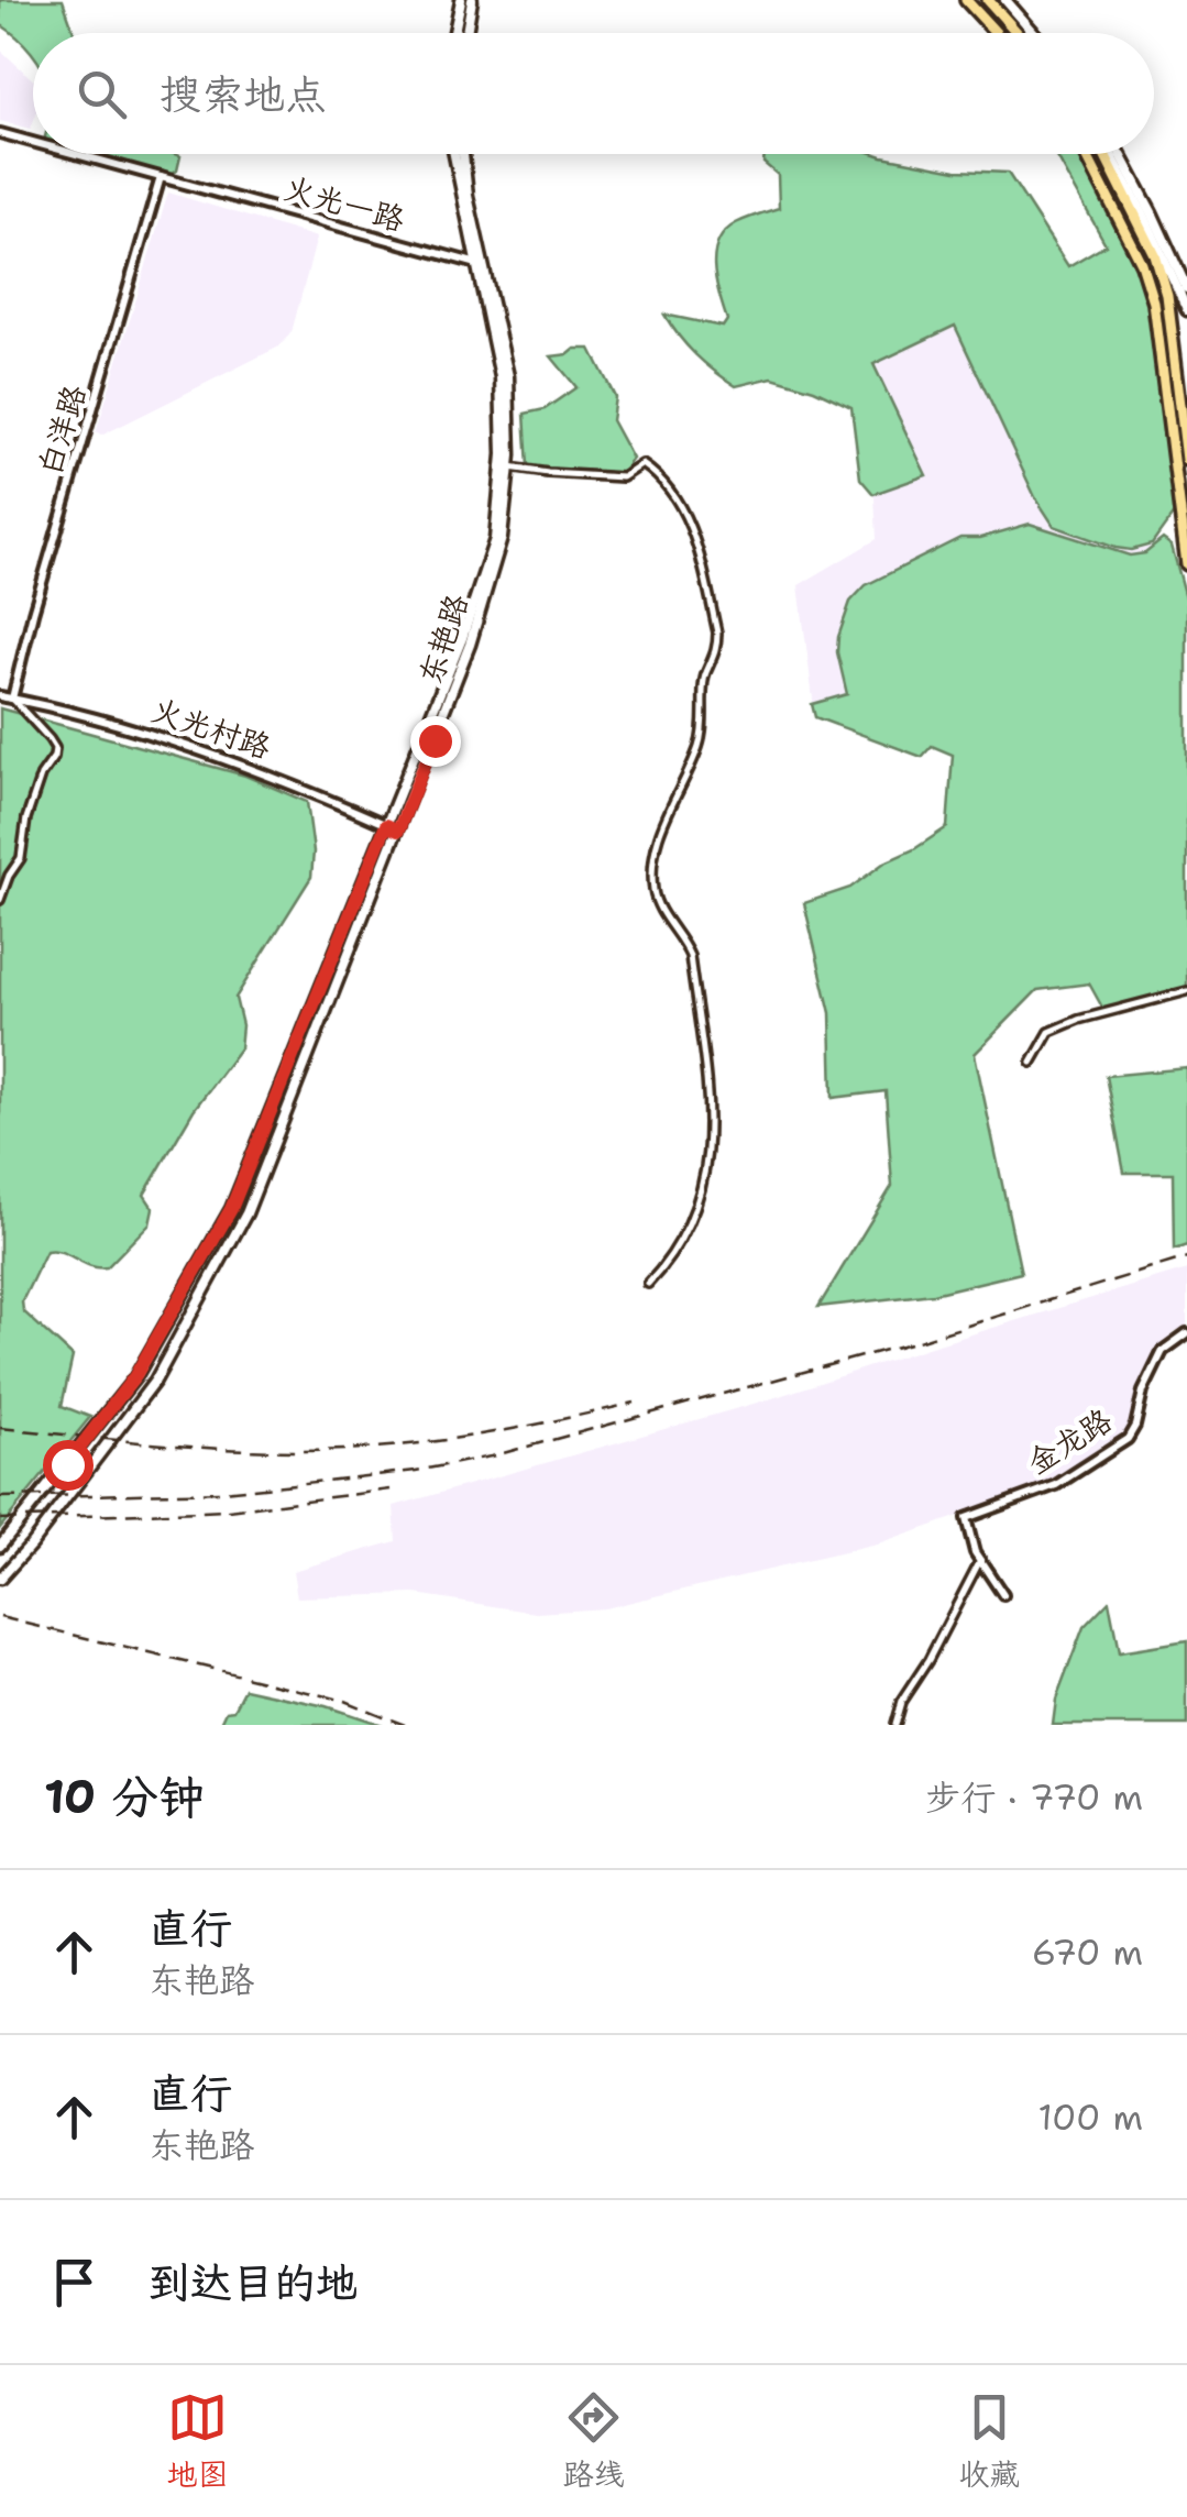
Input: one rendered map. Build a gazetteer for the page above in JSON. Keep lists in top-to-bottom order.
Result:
{
  "streets": {
    "main road": ["东艳路"],
    "street": [
      "火光一路",
      "白洋路",
      "火光村路",
      "金龙路"
    ]
  },
  "crossings": [
    ["火光一路", "白洋路"],
    ["火光一路", "东艳路"],
    ["白洋路", "火光村路"],
    ["东艳路", "火光村路"]
  ],
  "page": {
    "search": "搜索地点",
    "heading": ["10 分钟", "步行 · 770 m"],
    "list": [
      ["直行", "东艳路", "670 m"],
      ["直行", "东艳路", "100 m"],
      "到达目的地"
    ],
    "nav": ["地图", "路线", "收藏"]
  }
}
